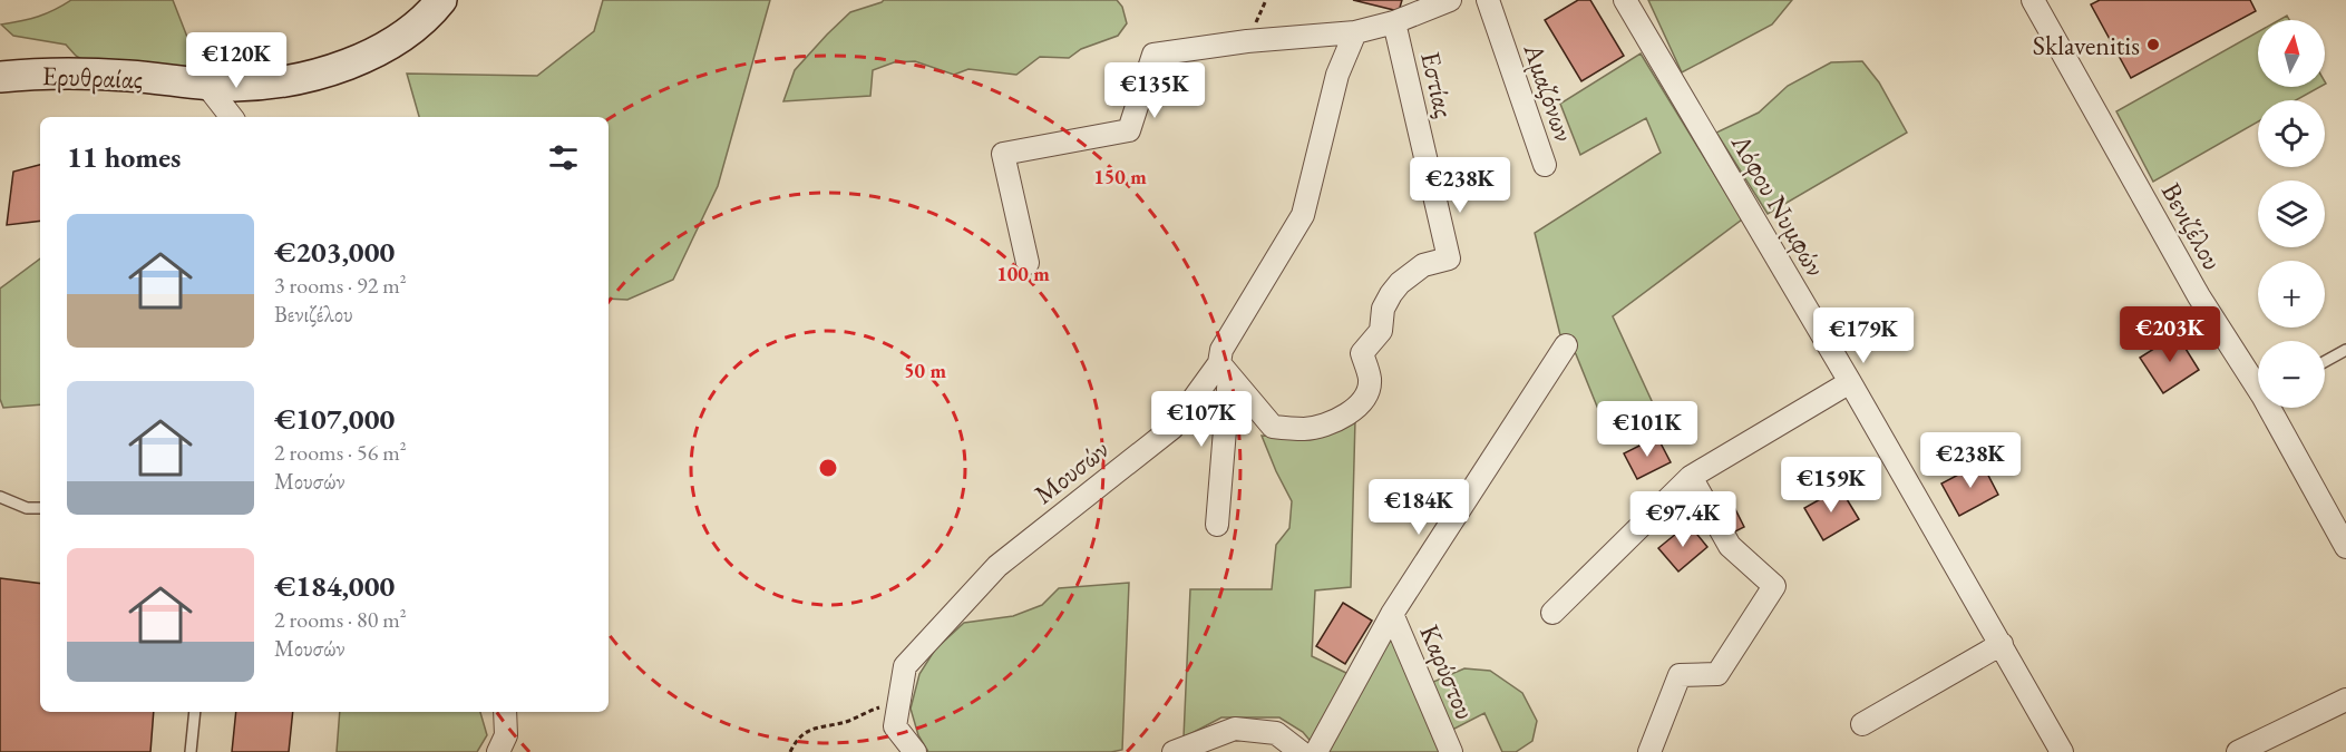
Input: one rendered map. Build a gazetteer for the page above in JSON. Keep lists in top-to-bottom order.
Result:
{
  "streets": {
    "main road": ["Ερυθραίας"],
    "street": [
      "Εστίας",
      "Αμαζόνων",
      "Λόφου Νυμφών",
      "Βενιζέλου",
      "Μουσών",
      "Καρύστου"
    ]
  },
  "crossings": [
    ["Εστίας", "Μουσών"]
  ],
  "places": ["Sklavenitis"],
  "north": "top",
  "page": {
    "map_buttons": ["+", "−"],
    "price": [
      "€120K",
      "€135K",
      "€238K",
      "€203K",
      "€179K",
      "€107K",
      "€101K",
      "€238K",
      "€159K",
      "€184K",
      "€97.4K"
    ],
    "heading": "11 homes",
    "list": [
      {
        "name": "€203,000",
        "note": "3 rooms · 92 m² · Βενιζέλου"
      },
      {
        "name": "€107,000",
        "note": "2 rooms · 56 m² · Μουσών"
      },
      {
        "name": "€184,000",
        "note": "2 rooms · 80 m² · Μουσών"
      }
    ]
  },
  "rings": ["150 m", "100 m", "50 m"]
}
